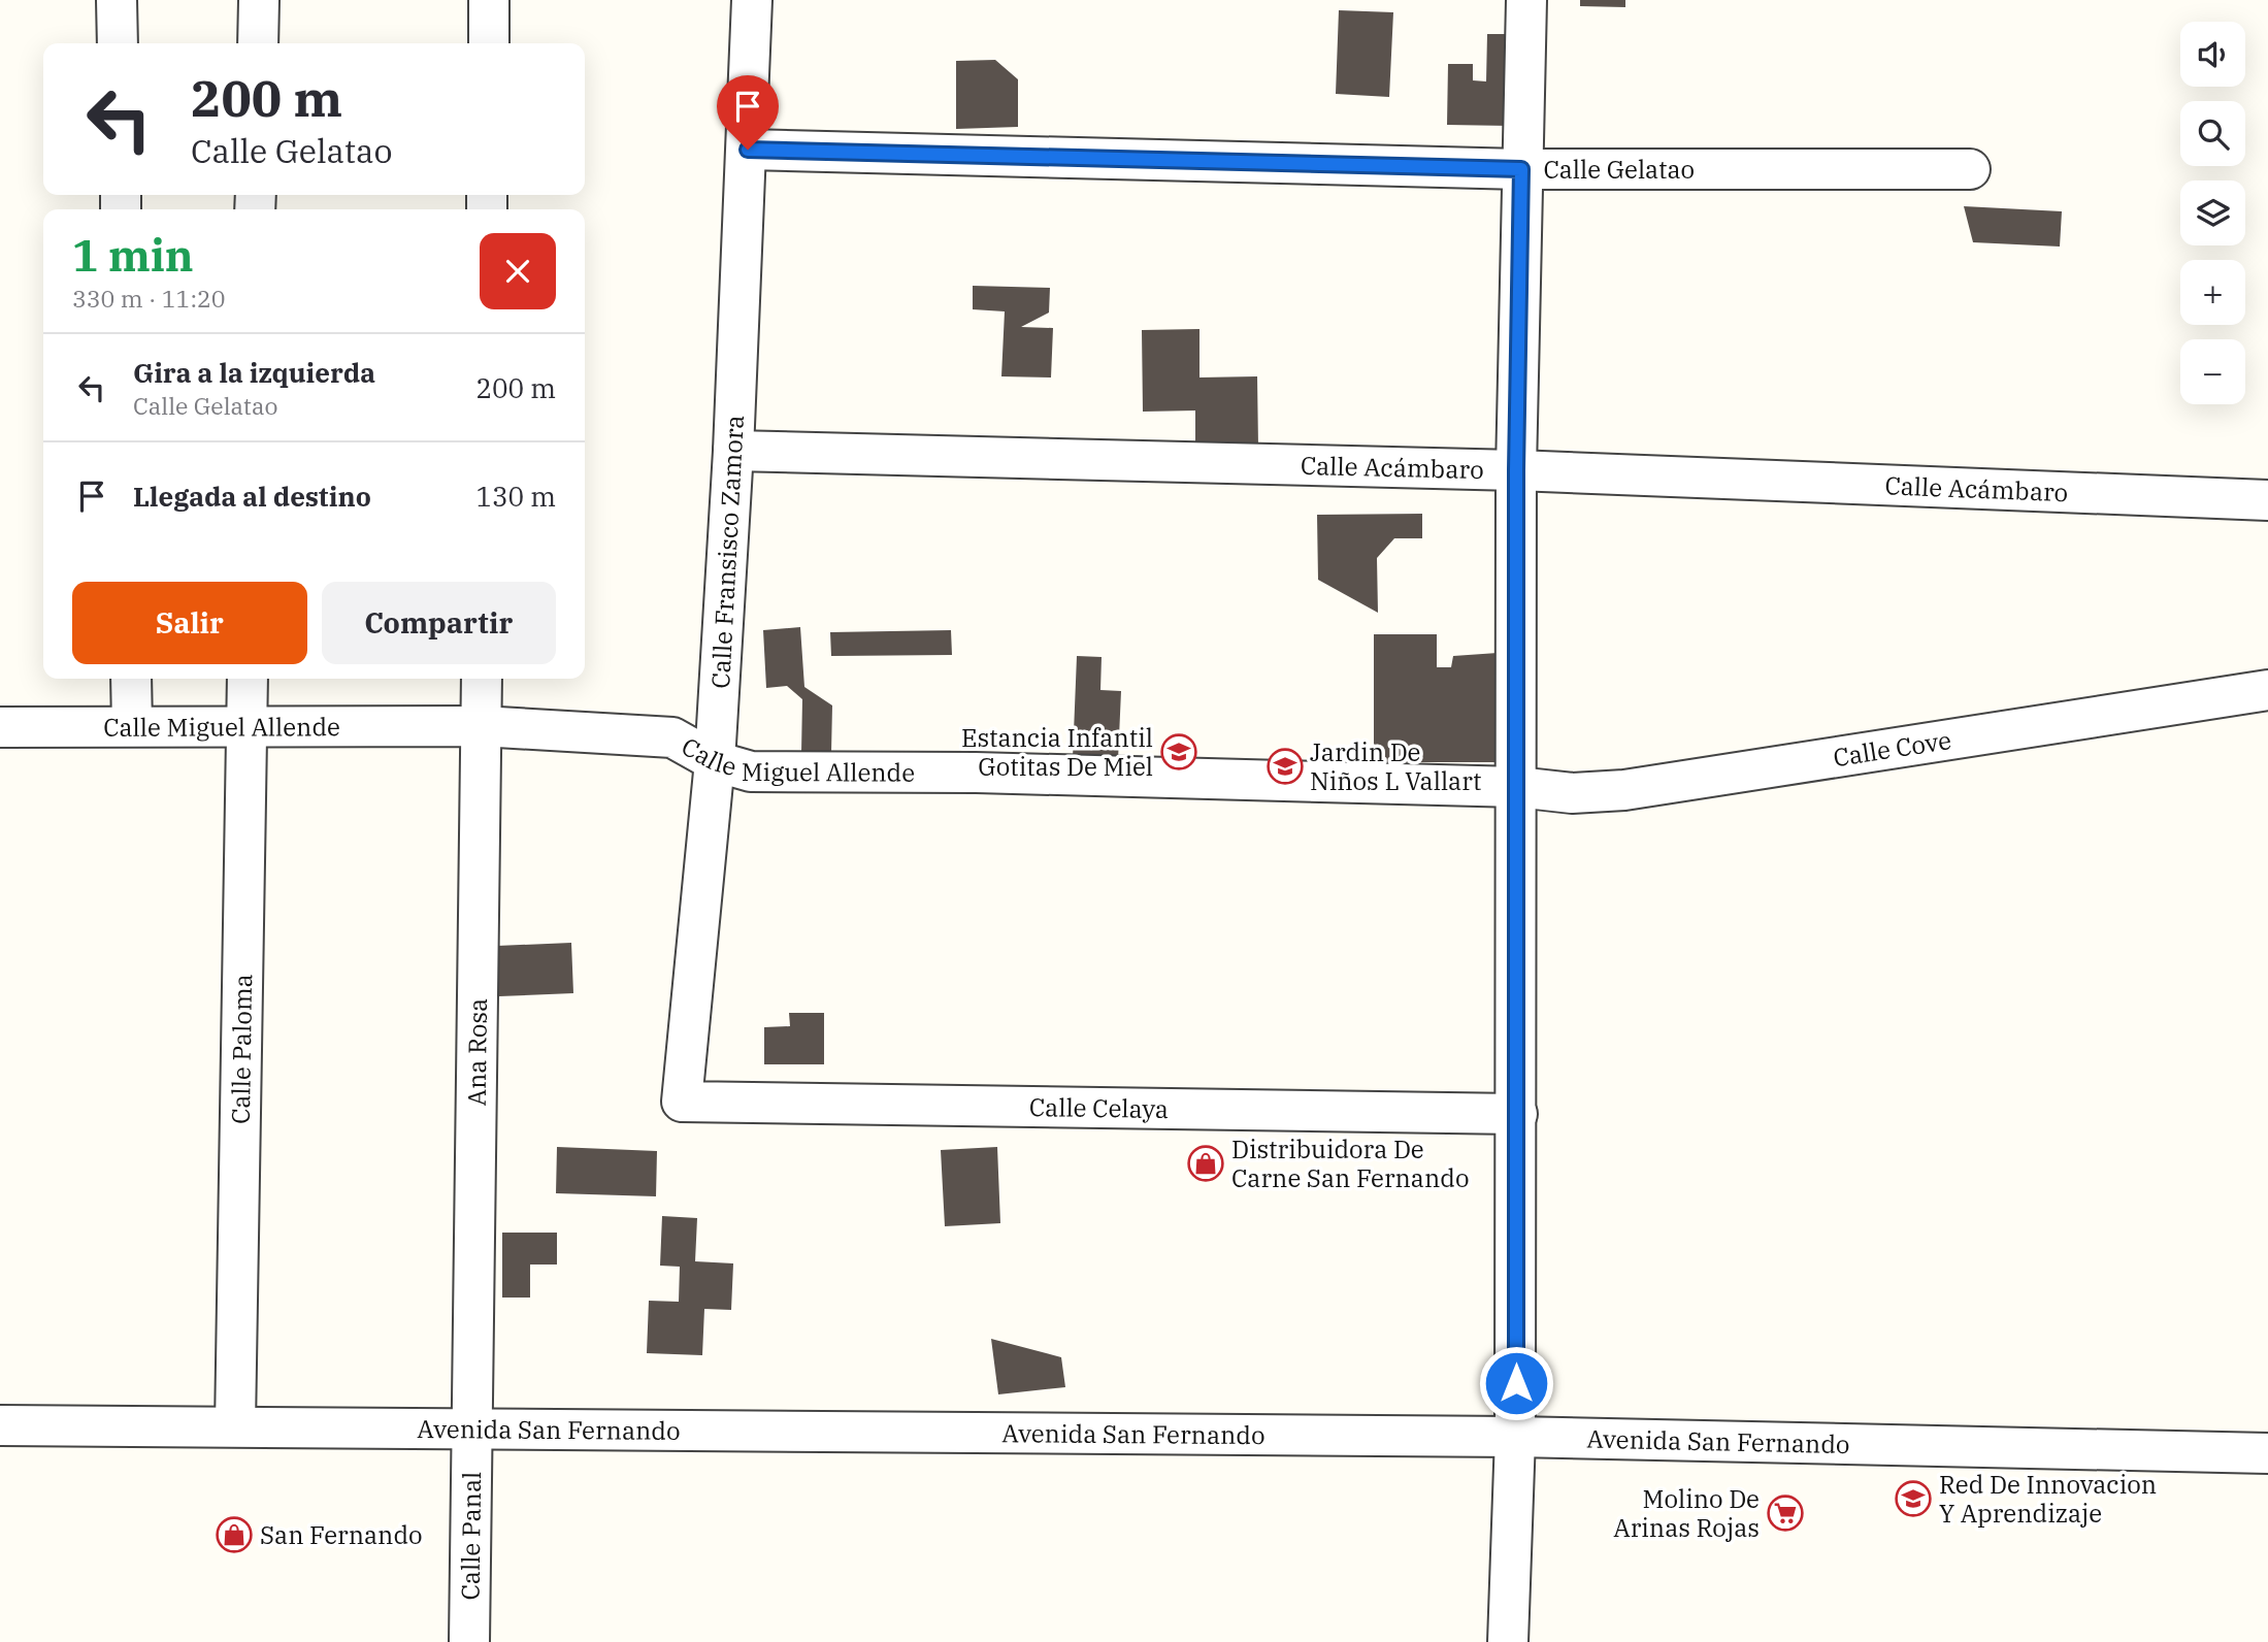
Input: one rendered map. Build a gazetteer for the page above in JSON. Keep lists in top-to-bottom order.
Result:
{
  "streets": {
    "street": [
      "Calle Gelatao",
      "Calle Acámbaro",
      "Calle Fransisco Zamora",
      "Calle Miguel Allende",
      "Calle Cove",
      "Calle Paloma",
      "Ana Rosa",
      "Calle Celaya",
      "Avenida San Fernando",
      "Calle Panal"
    ]
  },
  "crossings": [
    ["Calle Gelatao", "Calle Fransisco Zamora"],
    ["Calle Acámbaro", "Calle Fransisco Zamora"],
    ["Calle Fransisco Zamora", "Calle Miguel Allende"],
    ["Calle Fransisco Zamora", "Calle Celaya"],
    ["Calle Miguel Allende", "Calle Cove"],
    ["Calle Miguel Allende", "Calle Paloma"],
    ["Calle Miguel Allende", "Ana Rosa"],
    ["Calle Paloma", "Avenida San Fernando"],
    ["Ana Rosa", "Avenida San Fernando"],
    ["Ana Rosa", "Calle Panal"],
    ["Avenida San Fernando", "Calle Panal"]
  ],
  "places": {
    "school or university": ["Estancia Infantil Gotitas De Miel", "Jardin De Niños L Vallart", "Red De Innovacion Y Aprendizaje"],
    "shop": ["Distribuidora De Carne San Fernando", "San Fernando"],
    "supermarket": ["Molino De Arinas Rojas"]
  },
  "page": {
    "map_buttons": ["+", "−"],
    "turn": ["200 m", "Calle Gelatao"],
    "heading": ["1 min", "330 m · 11:20"],
    "list": [
      {
        "name": "Gira a la izquierda",
        "note": "Calle Gelatao",
        "value": "200 m"
      },
      {
        "name": "Llegada al destino",
        "value": "130 m"
      }
    ],
    "buttons": ["Salir", "Compartir"]
  }
}
